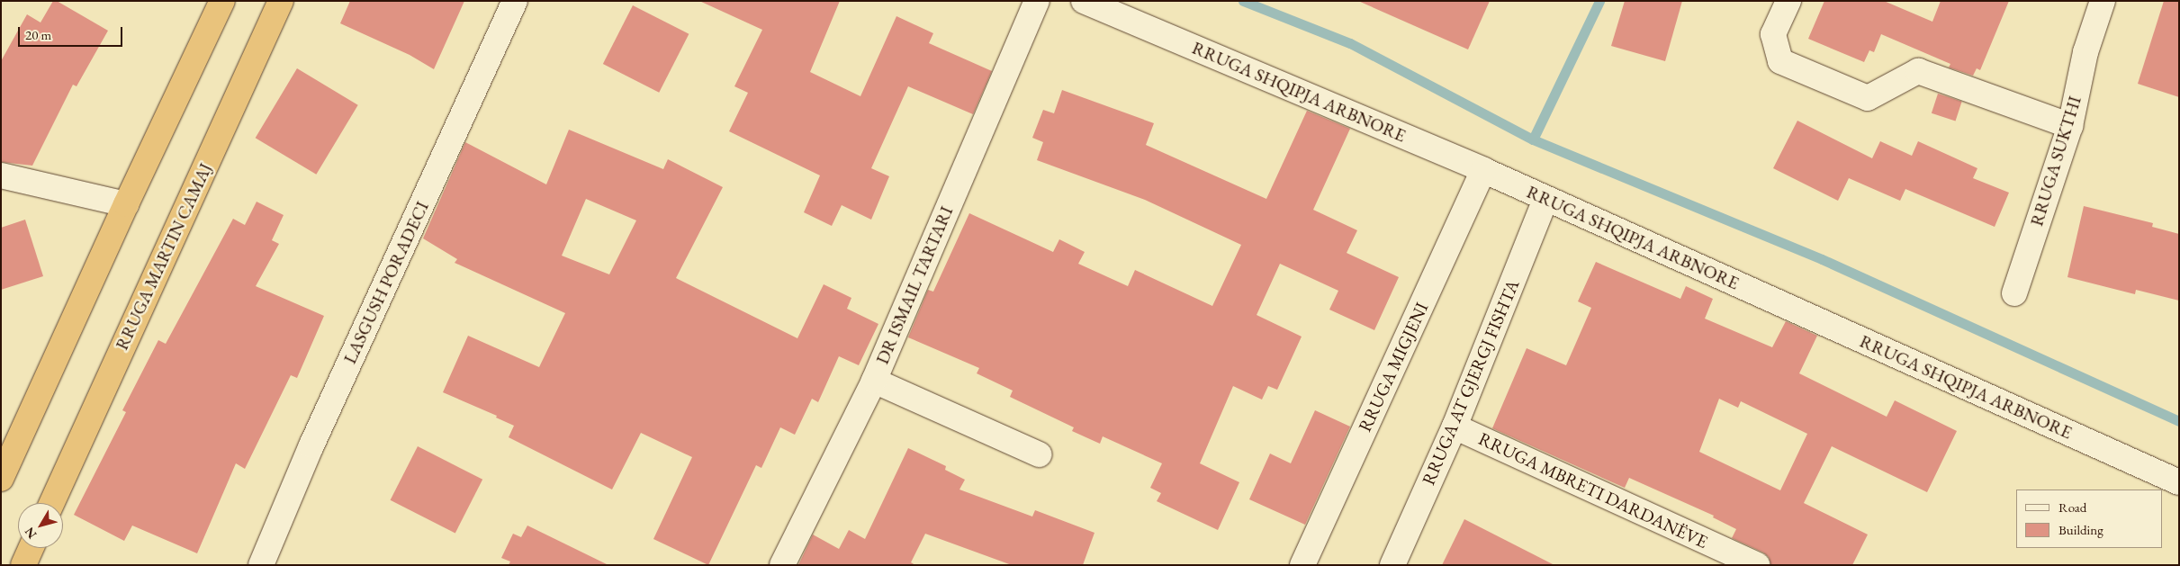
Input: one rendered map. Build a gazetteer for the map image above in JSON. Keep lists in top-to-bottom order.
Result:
{
  "streets": {
    "highway": ["RRUGA MARTIN CAMAJ"],
    "street": [
      "RRUGA SHQIPJA ARBNORE",
      "RRUGA SUKTHI",
      "LASGUSH PORADECI",
      "DR ISMAIL TARTARI",
      "RRUGA MIGJENI",
      "RRUGA AT GJERGJ FISHTA",
      "RRUGA MBRETI DARDANËVE"
    ]
  },
  "crossings": [
    ["RRUGA SHQIPJA ARBNORE", "RRUGA MIGJENI"],
    ["RRUGA SHQIPJA ARBNORE", "RRUGA AT GJERGJ FISHTA"],
    ["RRUGA AT GJERGJ FISHTA", "RRUGA MBRETI DARDANËVE"]
  ],
  "legend": ["Road", "Building"],
  "scale_bar": "20 m",
  "north": "bottom left"
}
